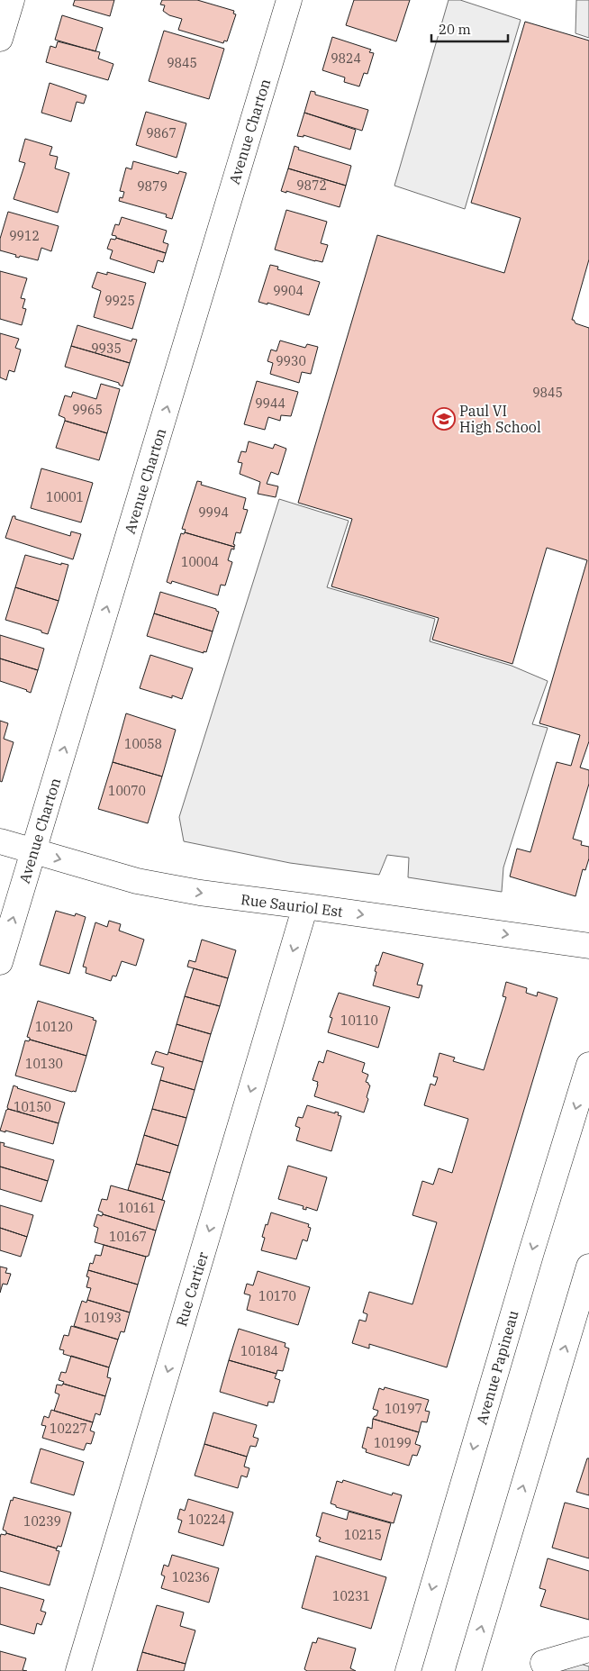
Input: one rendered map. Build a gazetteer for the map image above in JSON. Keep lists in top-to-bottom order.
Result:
{
  "streets": {
    "street": [
      "Avenue Charton",
      "Rue Sauriol Est",
      "Rue Cartier",
      "Avenue Papineau"
    ]
  },
  "crossings": [
    ["Avenue Charton", "Rue Sauriol Est"],
    ["Rue Sauriol Est", "Rue Cartier"]
  ],
  "one_way": ["Avenue Charton", "Rue Sauriol Est", "Rue Cartier"],
  "places": {
    "school or university": ["Paul VI High School"]
  },
  "house_numbers": [
    "9824",
    "9845",
    "9867",
    "9872",
    "9879",
    "9912",
    "9904",
    "9925",
    "9935",
    "9930",
    "9845",
    "9944",
    "9965",
    "10001",
    "9994",
    "10004",
    "10058",
    "10070",
    "10110",
    "10120",
    "10130",
    "10150",
    "10161",
    "10167",
    "10170",
    "10193",
    "10184",
    "10197",
    "10227",
    "10199",
    "10224",
    "10239",
    "10215",
    "10236",
    "10231"
  ],
  "scale_bar": "20 m"
}
